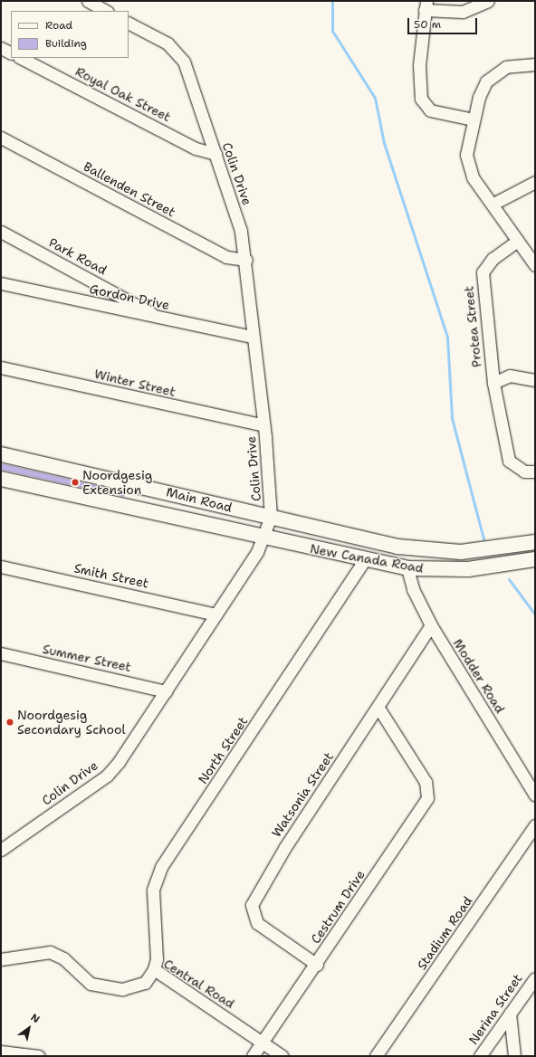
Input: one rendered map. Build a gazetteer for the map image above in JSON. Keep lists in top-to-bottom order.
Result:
{
  "streets": {
    "main road": ["Main Road", "New Canada Road"],
    "street": [
      "Royal Oak Street",
      "Colin Drive",
      "Ballenden Street",
      "Park Road",
      "Gordon Drive",
      "Protea Street",
      "Winter Street",
      "Smith Street",
      "Summer Street",
      "Modder Road",
      "North Street",
      "Watsonia Street",
      "Cestrum Drive",
      "Stadium Road",
      "Central Road",
      "Nerina Street"
    ]
  },
  "crossings": [
    ["Royal Oak Street", "Colin Drive"],
    ["Colin Drive", "Ballenden Street"],
    ["Colin Drive", "Gordon Drive"],
    ["Colin Drive", "Winter Street"],
    ["Colin Drive", "Main Road"],
    ["Colin Drive", "New Canada Road"],
    ["Colin Drive", "Smith Street"],
    ["Colin Drive", "Summer Street"],
    ["Park Road", "Gordon Drive"],
    ["Main Road", "New Canada Road"],
    ["New Canada Road", "Modder Road"],
    ["New Canada Road", "North Street"],
    ["Modder Road", "Watsonia Street"],
    ["North Street", "Central Road"],
    ["Watsonia Street", "Cestrum Drive"],
    ["Cestrum Drive", "Central Road"]
  ],
  "places": ["Noordgesig Extension", "Noordgesig Secondary School"],
  "legend": ["Road", "Building"],
  "scale_bar": "50 m",
  "north": "top right"
}
